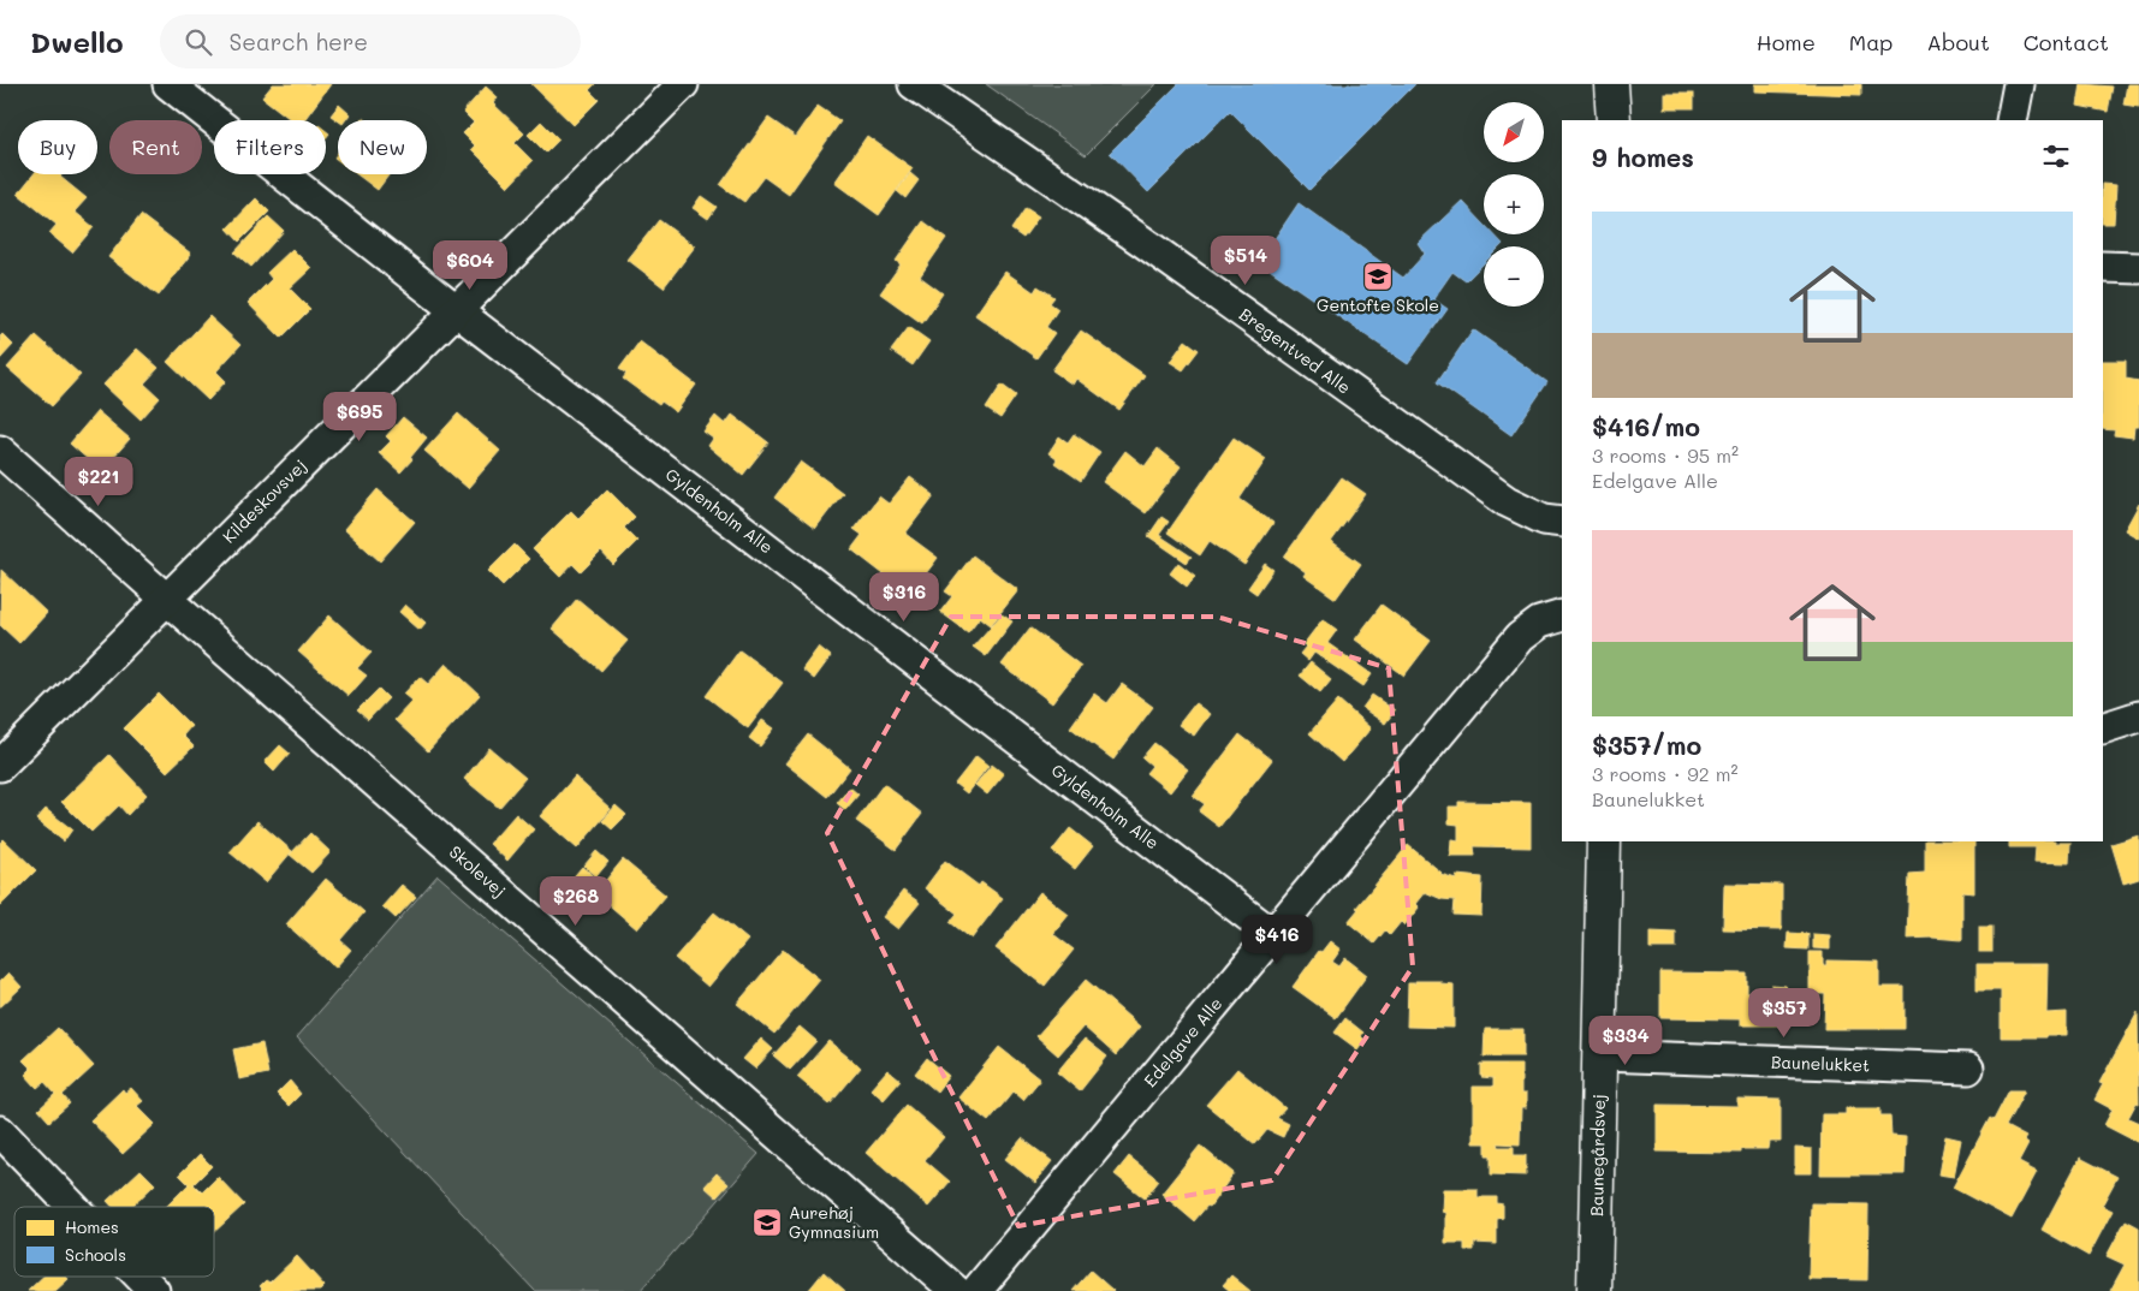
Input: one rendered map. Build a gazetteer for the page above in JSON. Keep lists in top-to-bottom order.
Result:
{
  "streets": {
    "street": [
      "Bregentved Alle",
      "Kildeskovsvej",
      "Gyldenholm Alle",
      "Skolevej",
      "Edelgave Alle",
      "Baunelukket",
      "Baunegårdsvej"
    ]
  },
  "crossings": [
    ["Kildeskovsvej", "Gyldenholm Alle"],
    ["Kildeskovsvej", "Skolevej"],
    ["Gyldenholm Alle", "Edelgave Alle"],
    ["Baunelukket", "Baunegårdsvej"]
  ],
  "places": {
    "school or university": ["Gentofte Skole", "Aurehøj Gymnasium"]
  },
  "legend": ["Homes", "Schools"],
  "north": "bottom left",
  "page": {
    "header": "Dwello",
    "search": "Search here",
    "nav": [
      "Home",
      "Map",
      "About",
      "Contact"
    ],
    "map_buttons": ["+", "−"],
    "chip": [
      "Buy",
      "Rent",
      "Filters",
      "New"
    ],
    "heading": "9 homes",
    "list": [
      {
        "name": "$416/mo",
        "note": "3 rooms · 95 m² · Edelgave Alle"
      },
      {
        "name": "$357/mo",
        "note": "3 rooms · 92 m² · Baunelukket"
      }
    ],
    "price": [
      "$514",
      "$604",
      "$695",
      "$221",
      "$316",
      "$268",
      "$416",
      "$357",
      "$334"
    ]
  }
}
